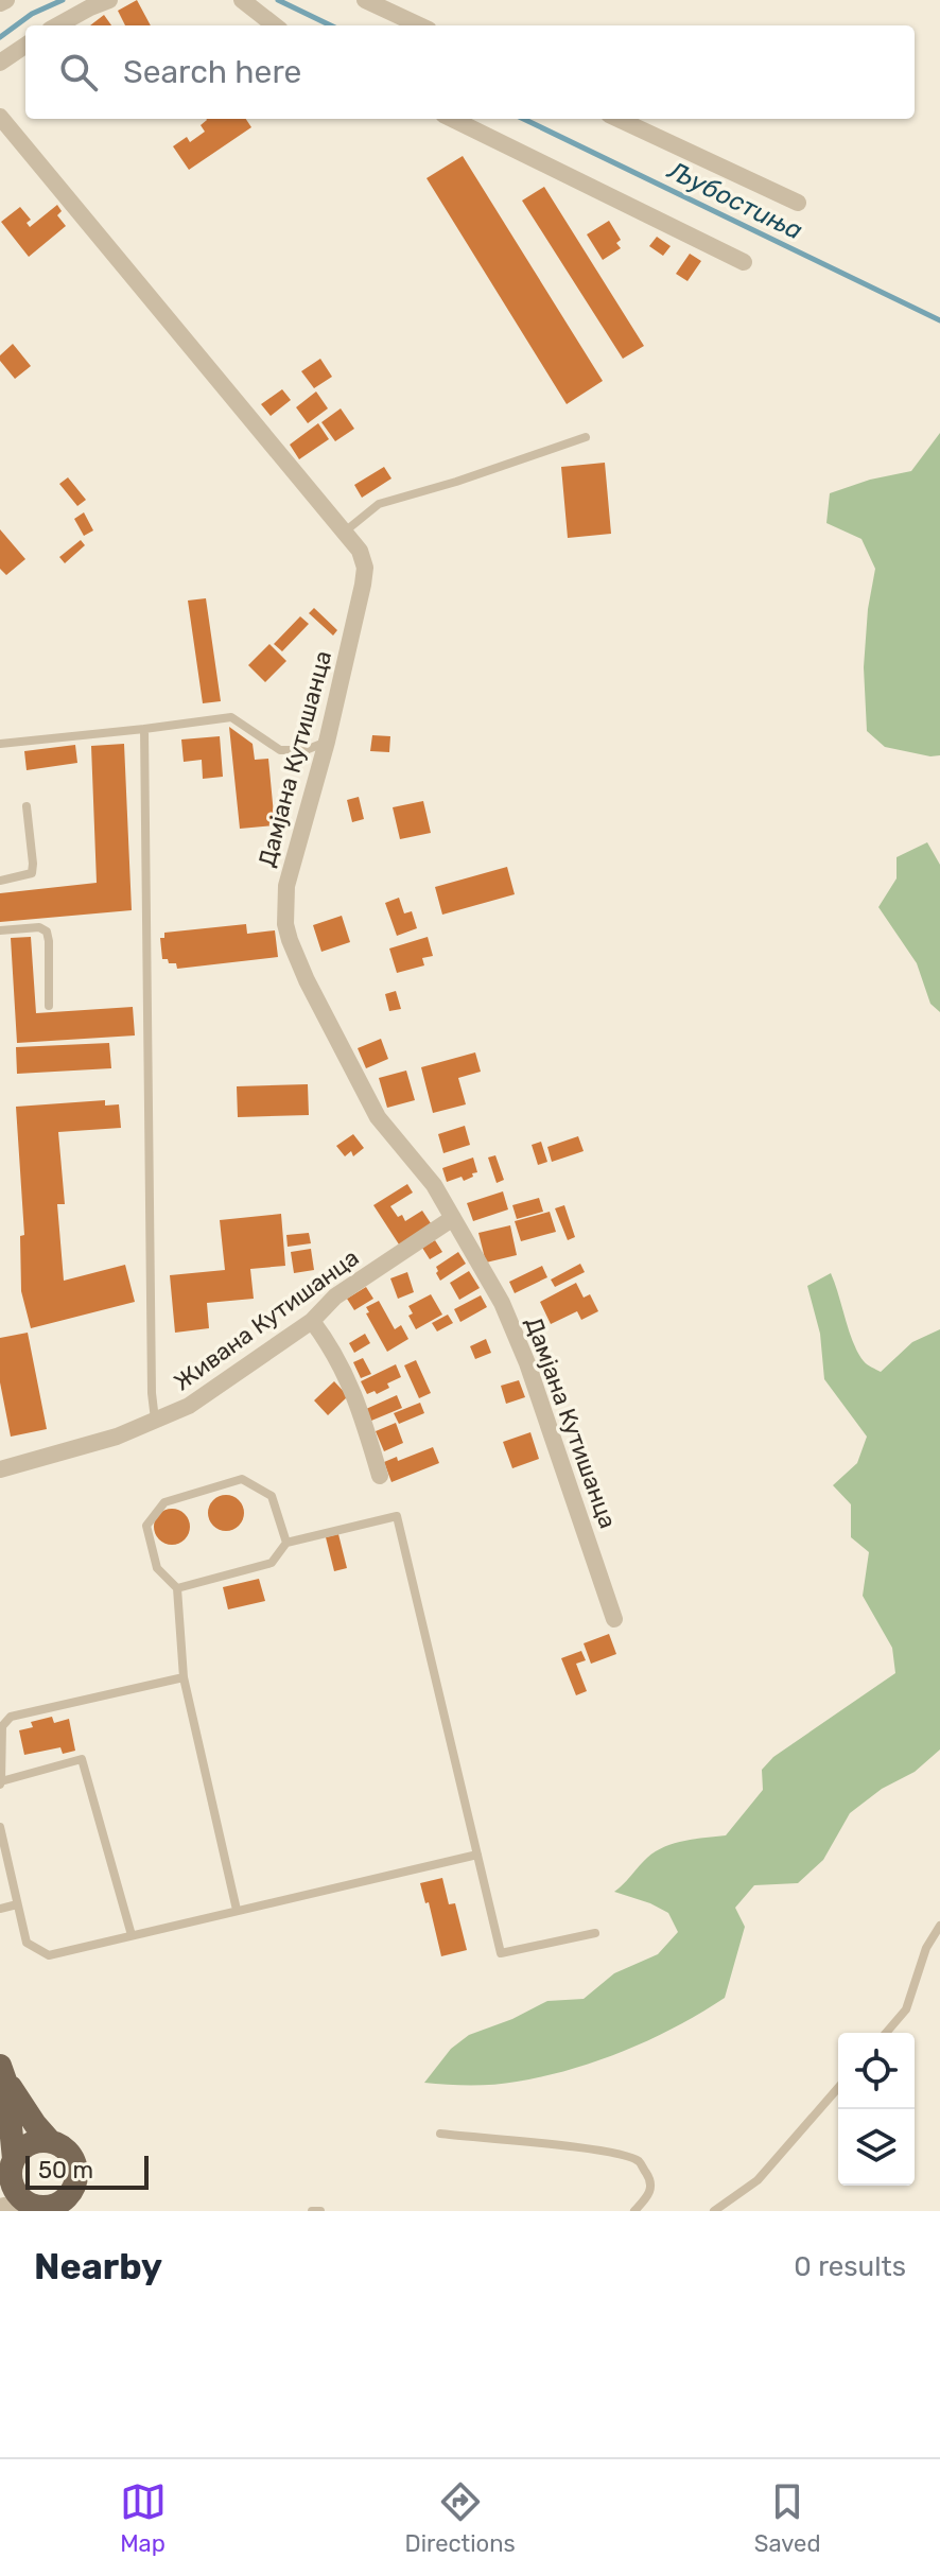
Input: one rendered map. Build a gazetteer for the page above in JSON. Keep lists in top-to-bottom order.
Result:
{
  "streets": {
    "street": ["Дамјана Кутишанца", "Живана Кутишанца"]
  },
  "crossings": [
    ["Дамјана Кутишанца", "Живана Кутишанца"]
  ],
  "water": ["Љубостиња"],
  "scale_bar": "50 m",
  "page": {
    "search": "Search here",
    "scale": "50 m",
    "heading": ["Nearby", "0 results"],
    "nav": ["Map", "Directions", "Saved"]
  }
}
